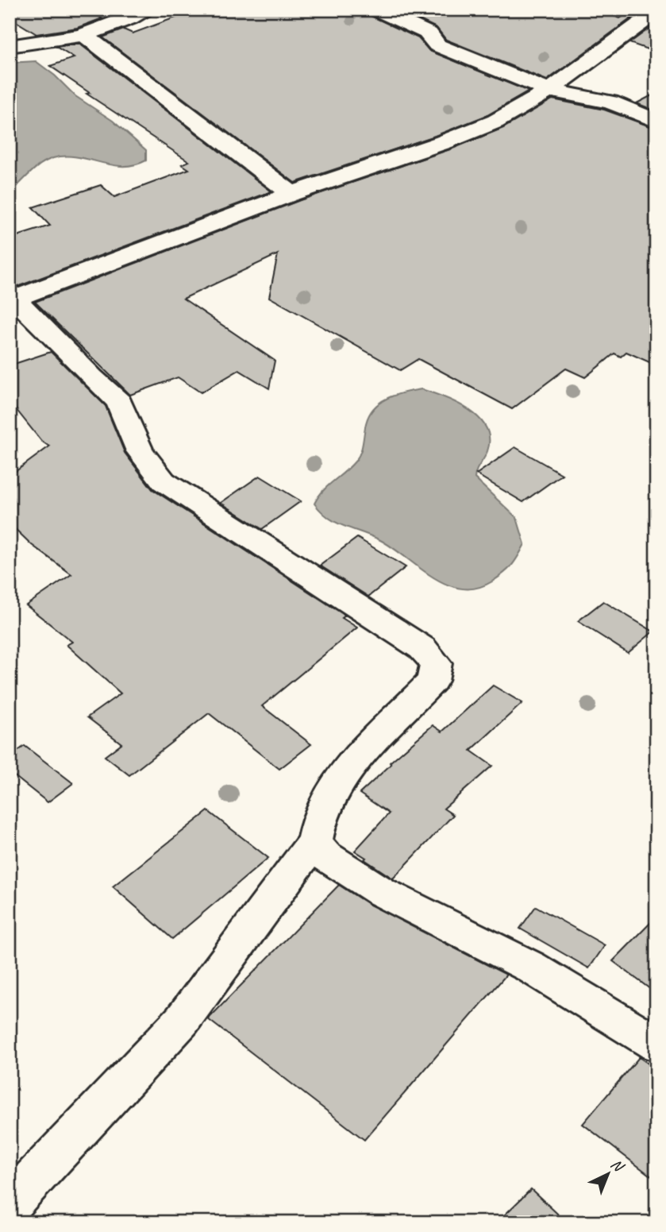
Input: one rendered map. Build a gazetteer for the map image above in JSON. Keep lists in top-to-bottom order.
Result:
{
  "north": "top right"
}
